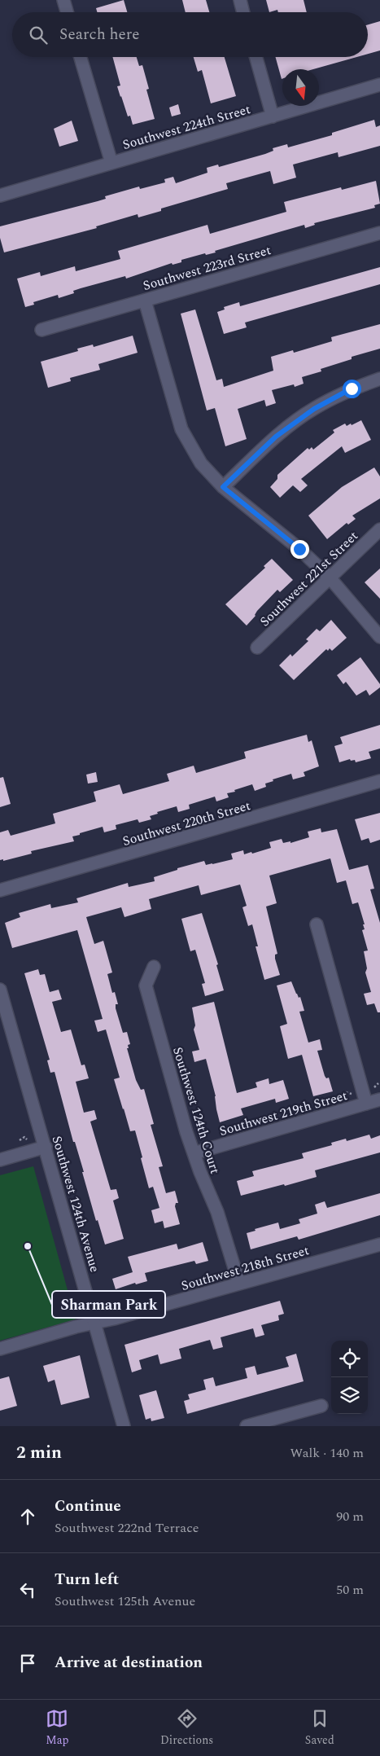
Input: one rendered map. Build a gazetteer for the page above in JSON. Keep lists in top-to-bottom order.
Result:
{
  "streets": {
    "street": [
      "Southwest 224th Street",
      "Southwest 223rd Street",
      "Southwest 221st Street",
      "Southwest 220th Street",
      "Southwest 124th Court",
      "Southwest 219th Street",
      "Southwest 124th Avenue",
      "Southwest 218th Street"
    ]
  },
  "crossings": [
    ["Southwest 124th Court", "Southwest 219th Street"],
    ["Southwest 124th Court", "Southwest 218th Street"],
    ["Southwest 124th Avenue", "Southwest 218th Street"]
  ],
  "places": ["Sharman Park"],
  "north": "bottom",
  "page": {
    "search": "Search here",
    "heading": ["2 min", "Walk · 140 m"],
    "list": [
      ["Continue", "Southwest 222nd Terrace", "90 m"],
      ["Turn left", "Southwest 125th Avenue", "50 m"],
      "Arrive at destination"
    ],
    "nav": ["Map", "Directions", "Saved"]
  }
}
